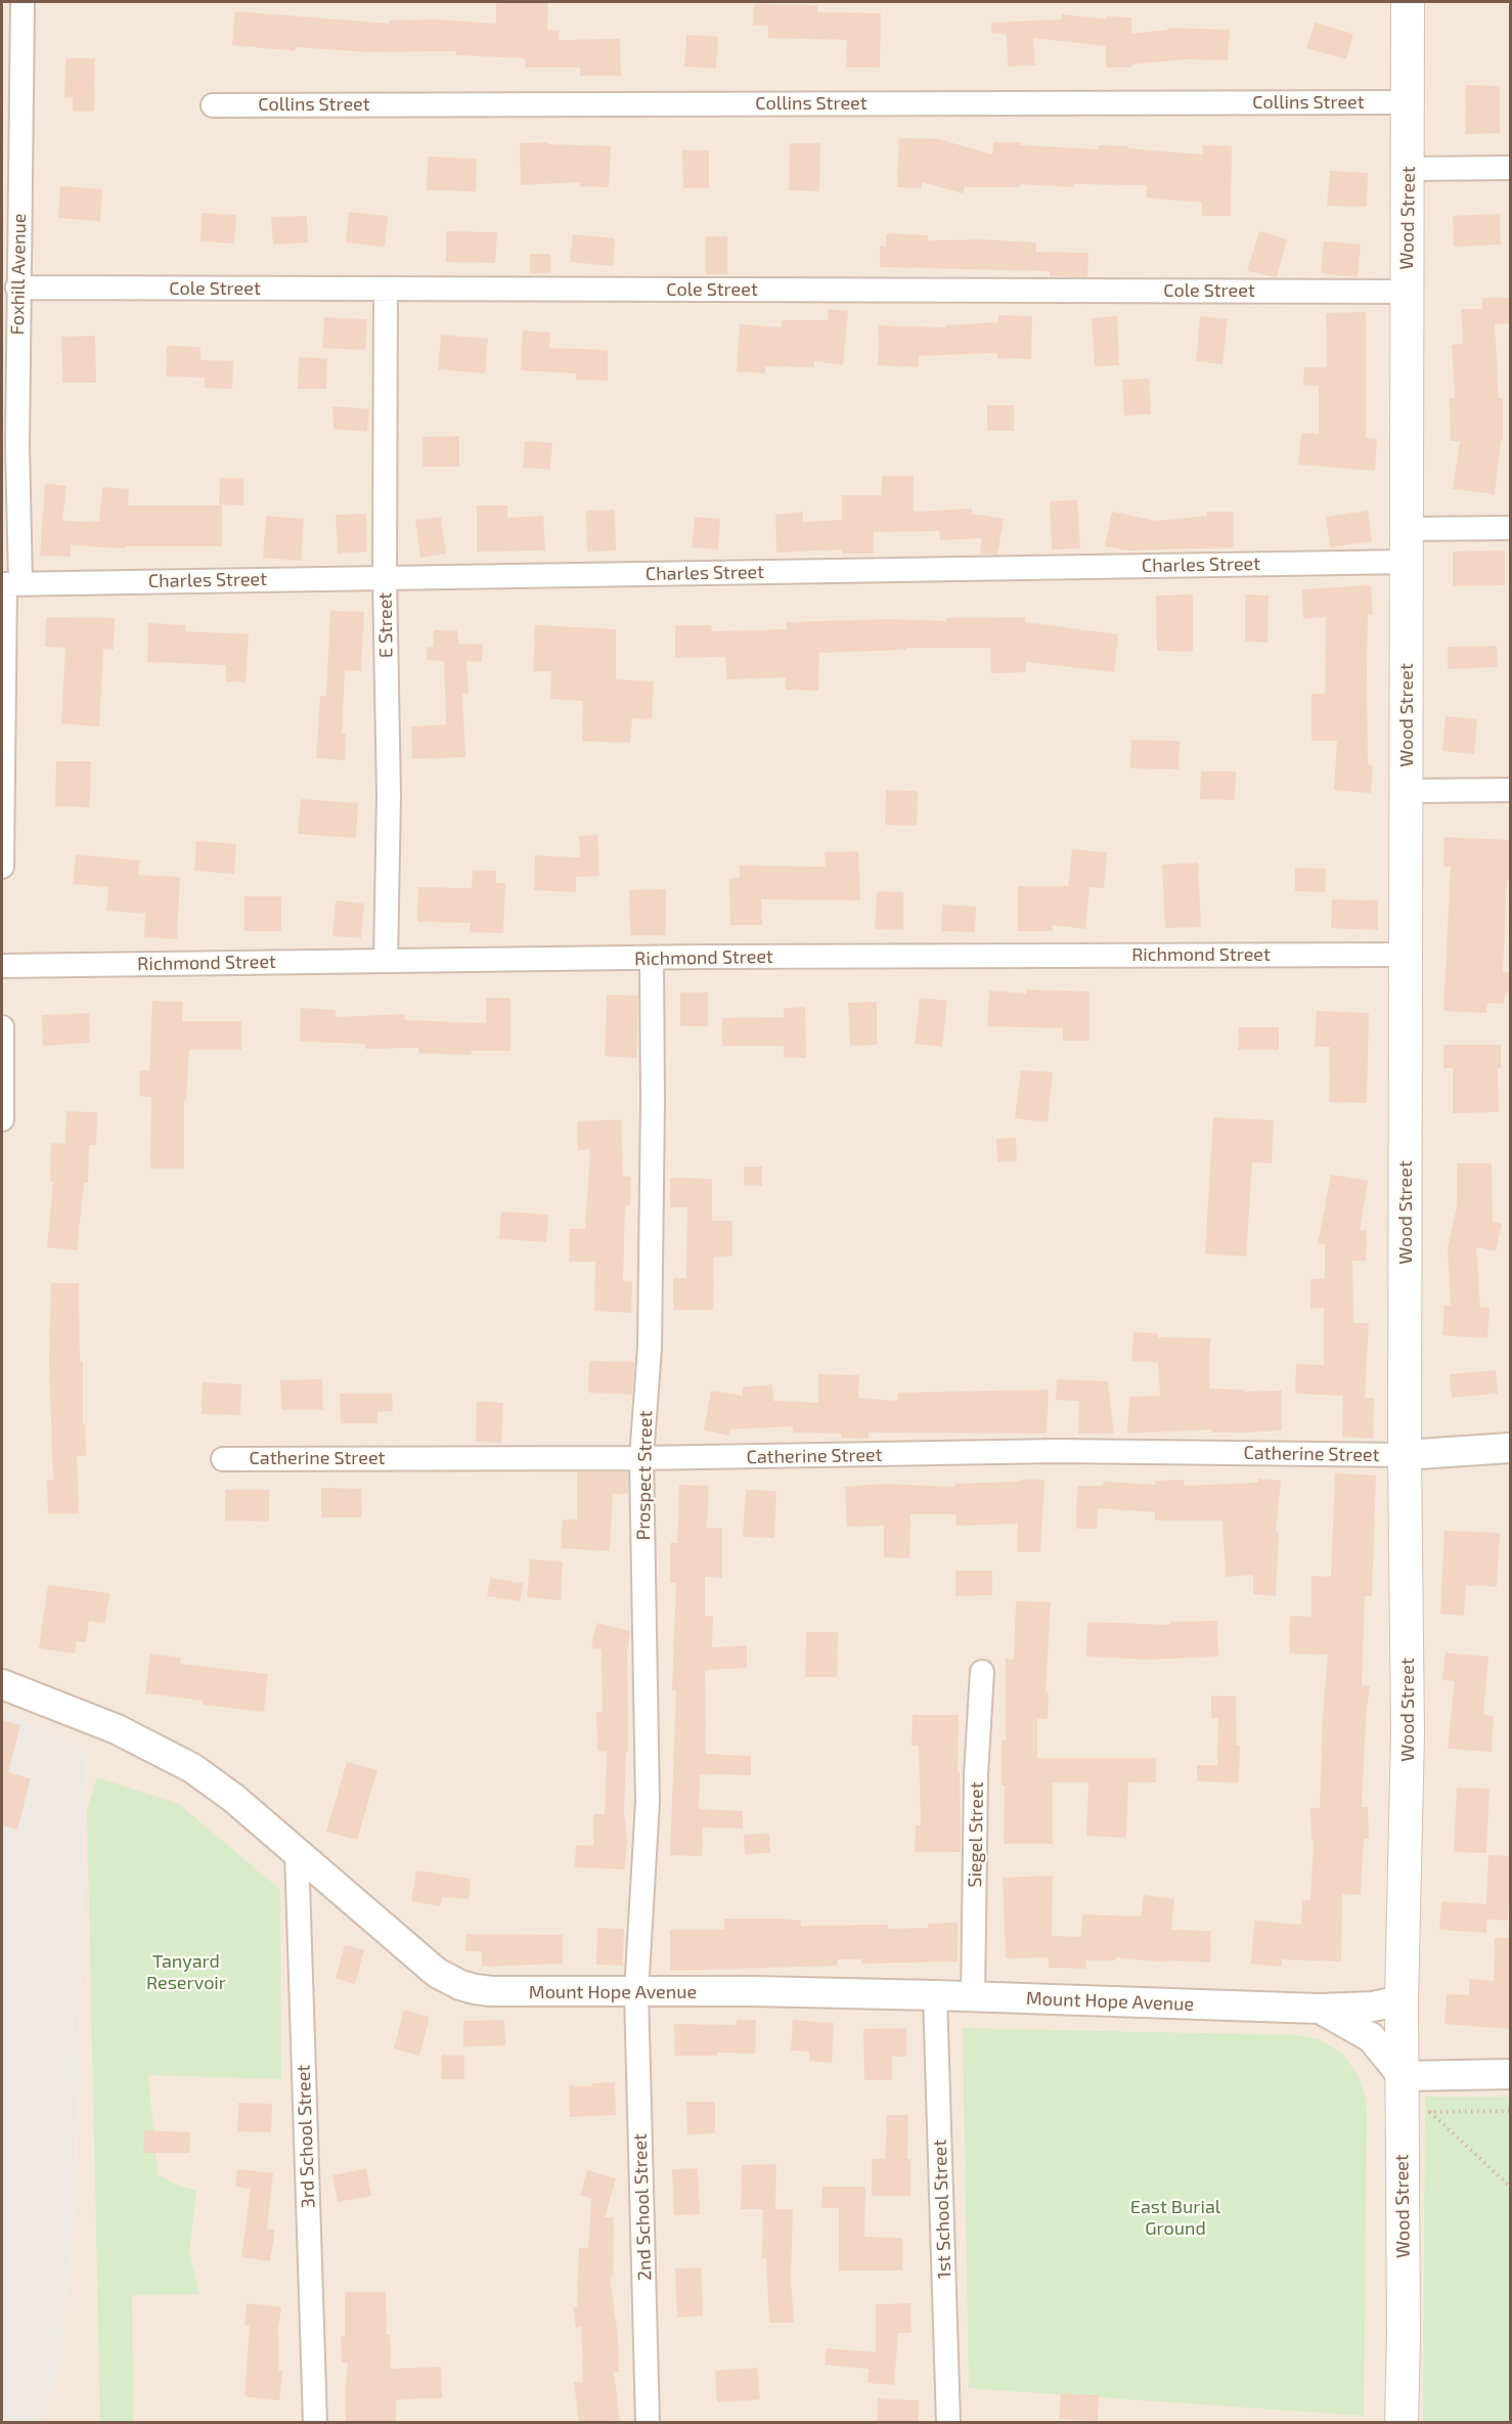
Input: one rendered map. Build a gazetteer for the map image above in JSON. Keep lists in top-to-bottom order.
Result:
{
  "streets": {
    "main road": ["Wood Street"],
    "street": [
      "Collins Street",
      "Foxhill Avenue",
      "Cole Street",
      "Charles Street",
      "E Street",
      "Richmond Street",
      "Catherine Street",
      "Prospect Street",
      "Siegel Street",
      "Mount Hope Avenue",
      "3rd School Street",
      "2nd School Street",
      "1st School Street"
    ]
  },
  "crossings": [
    ["Collins Street", "Wood Street"],
    ["Wood Street", "Cole Street"],
    ["Wood Street", "Charles Street"],
    ["Wood Street", "Richmond Street"],
    ["Wood Street", "Catherine Street"],
    ["Wood Street", "Mount Hope Avenue"],
    ["Foxhill Avenue", "Cole Street"],
    ["Foxhill Avenue", "Charles Street"],
    ["Cole Street", "E Street"],
    ["Charles Street", "E Street"],
    ["E Street", "Richmond Street"],
    ["Richmond Street", "Prospect Street"],
    ["Catherine Street", "Prospect Street"],
    ["Prospect Street", "Mount Hope Avenue"],
    ["Prospect Street", "2nd School Street"],
    ["Siegel Street", "Mount Hope Avenue"],
    ["Mount Hope Avenue", "3rd School Street"],
    ["Mount Hope Avenue", "2nd School Street"],
    ["Mount Hope Avenue", "1st School Street"]
  ],
  "parks": ["Tanyard Reservoir", "East Burial Ground"]
}
